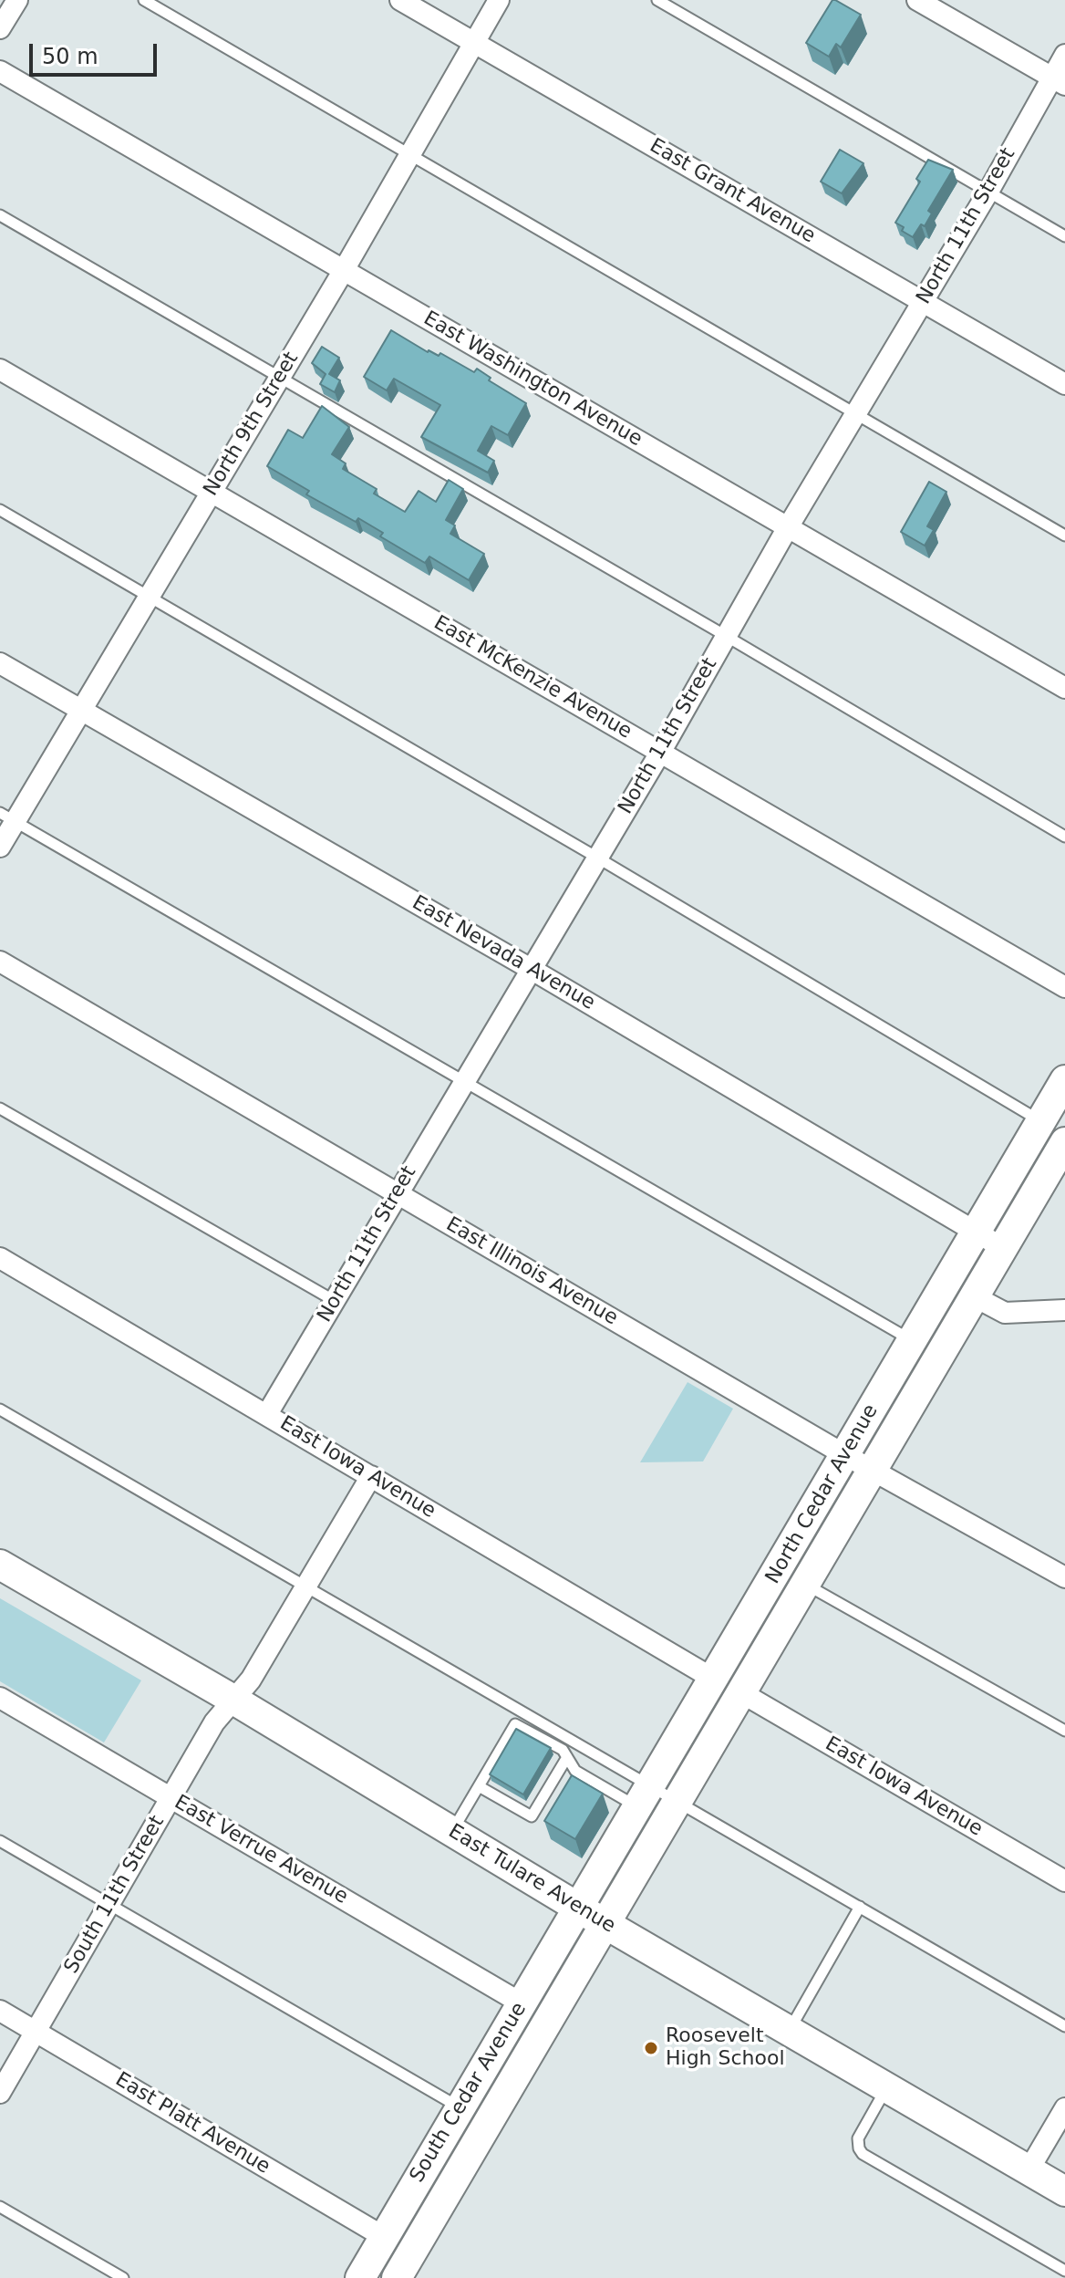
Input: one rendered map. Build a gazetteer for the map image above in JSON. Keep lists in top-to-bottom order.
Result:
{
  "streets": {
    "main road": ["North Cedar Avenue", "East Tulare Avenue", "South Cedar Avenue"],
    "street": [
      "East Grant Avenue",
      "North 11th Street",
      "East Washington Avenue",
      "North 9th Street",
      "East McKenzie Avenue",
      "East Nevada Avenue",
      "East Illinois Avenue",
      "East Iowa Avenue",
      "East Verrue Avenue",
      "South 11th Street",
      "East Platt Avenue"
    ]
  },
  "crossings": [
    ["East Grant Avenue", "North 11th Street"],
    ["East Grant Avenue", "North 9th Street"],
    ["North 11th Street", "East Washington Avenue"],
    ["North 11th Street", "East McKenzie Avenue"],
    ["North 11th Street", "East Nevada Avenue"],
    ["North 11th Street", "East Illinois Avenue"],
    ["North 11th Street", "East Iowa Avenue"],
    ["East Washington Avenue", "North 9th Street"],
    ["North 9th Street", "East McKenzie Avenue"],
    ["North 9th Street", "East Nevada Avenue"],
    ["East Nevada Avenue", "North Cedar Avenue"],
    ["East Illinois Avenue", "North Cedar Avenue"],
    ["East Iowa Avenue", "North Cedar Avenue"],
    ["North Cedar Avenue", "East Tulare Avenue"],
    ["North Cedar Avenue", "South Cedar Avenue"],
    ["East Verrue Avenue", "South 11th Street"],
    ["East Verrue Avenue", "South Cedar Avenue"],
    ["East Tulare Avenue", "South 11th Street"],
    ["East Tulare Avenue", "South Cedar Avenue"],
    ["South 11th Street", "East Platt Avenue"],
    ["South Cedar Avenue", "East Platt Avenue"]
  ],
  "places": ["Roosevelt High School"],
  "scale_bar": "50 m"
}
